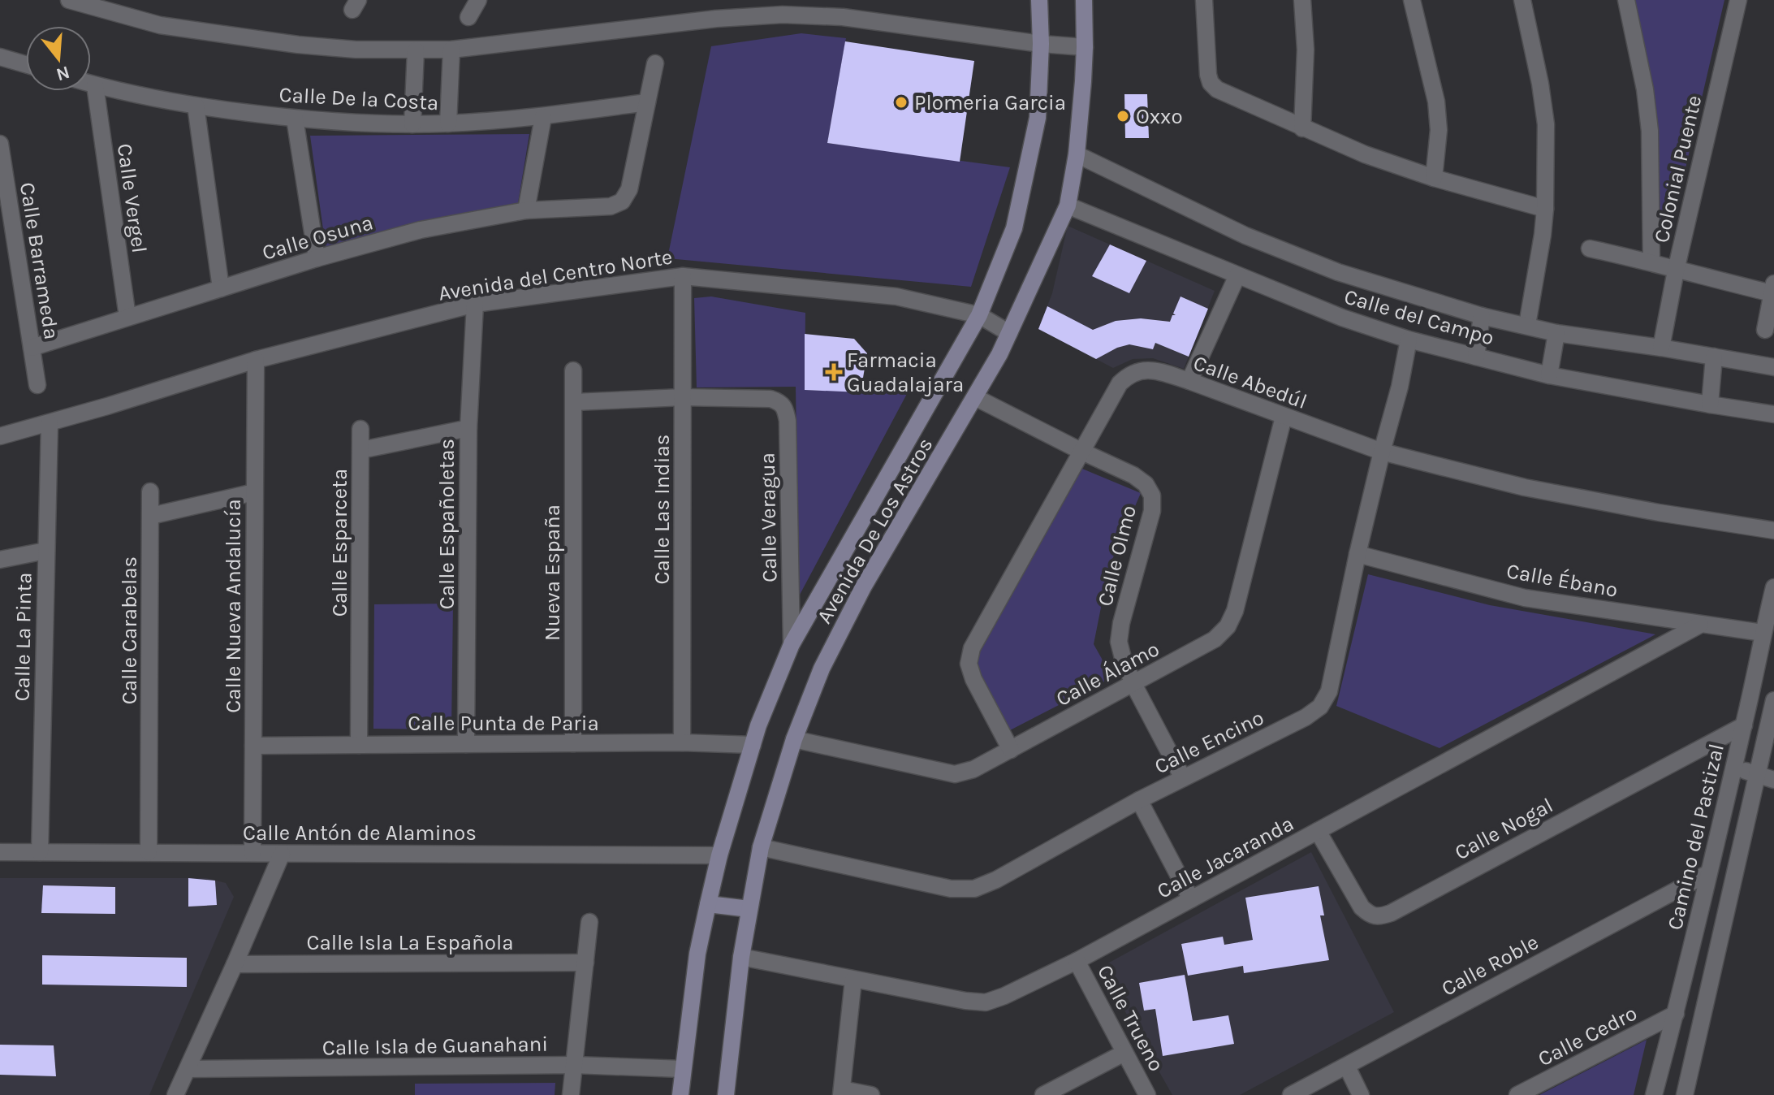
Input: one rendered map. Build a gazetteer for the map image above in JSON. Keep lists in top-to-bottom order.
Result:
{
  "streets": {
    "main road": ["Avenida De Los Astros"],
    "street": [
      "Calle De la Costa",
      "Colonial Puente",
      "Calle Vergel",
      "Calle Osuna",
      "Calle Barrameda",
      "Avenida del Centro Norte",
      "Calle del Campo",
      "Calle Abedúl",
      "Calle Las Indias",
      "Calle Veragua",
      "Calle Españoletas",
      "Calle Esparceta",
      "Calle Olmo",
      "Nueva España",
      "Calle Ébano",
      "Calle Nueva Andalucía",
      "Calle Carabelas",
      "Calle La Pinta",
      "Calle Álamo",
      "Calle Punta de Paria",
      "Calle Encino",
      "Calle Nogal",
      "Calle Antón de Alaminos",
      "Camino del Pastizal",
      "Calle Jacaranda",
      "Calle Isla La Española",
      "Calle Roble",
      "Calle Trueno",
      "Calle Cedro",
      "Calle Isla de Guanahani"
    ]
  },
  "crossings": [
    ["Calle De la Costa", "Calle Vergel"],
    ["Calle De la Costa", "Calle Osuna"],
    ["Colonial Puente", "Calle del Campo"],
    ["Calle Vergel", "Calle Osuna"],
    ["Calle Osuna", "Calle Barrameda"],
    ["Avenida del Centro Norte", "Calle Las Indias"],
    ["Avenida del Centro Norte", "Calle Españoletas"],
    ["Avenida del Centro Norte", "Avenida De Los Astros"],
    ["Avenida del Centro Norte", "Calle Nueva Andalucía"],
    ["Avenida del Centro Norte", "Calle La Pinta"],
    ["Calle del Campo", "Avenida De Los Astros"],
    ["Calle del Campo", "Calle Encino"],
    ["Calle Abedúl", "Calle Olmo"],
    ["Calle Abedúl", "Calle Álamo"],
    ["Calle Abedúl", "Calle Encino"],
    ["Calle Las Indias", "Calle Veragua"],
    ["Calle Las Indias", "Calle Punta de Paria"],
    ["Calle Veragua", "Avenida De Los Astros"],
    ["Calle Españoletas", "Calle Esparceta"],
    ["Calle Españoletas", "Calle Punta de Paria"],
    ["Avenida De Los Astros", "Calle Olmo"],
    ["Avenida De Los Astros", "Calle Álamo"],
    ["Avenida De Los Astros", "Calle Punta de Paria"],
    ["Avenida De Los Astros", "Calle Encino"],
    ["Avenida De Los Astros", "Calle Antón de Alaminos"],
    ["Avenida De Los Astros", "Calle Jacaranda"],
    ["Avenida De Los Astros", "Calle Isla de Guanahani"],
    ["Calle Esparceta", "Calle Punta de Paria"],
    ["Calle Olmo", "Calle Álamo"],
    ["Calle Olmo", "Calle Encino"],
    ["Nueva España", "Calle Punta de Paria"],
    ["Calle Ébano", "Calle Encino"],
    ["Calle Ébano", "Camino del Pastizal"],
    ["Calle Ébano", "Calle Jacaranda"],
    ["Calle Nueva Andalucía", "Calle Punta de Paria"],
    ["Calle Nueva Andalucía", "Calle Antón de Alaminos"],
    ["Calle Carabelas", "Calle Antón de Alaminos"],
    ["Calle La Pinta", "Calle Antón de Alaminos"],
    ["Calle Nogal", "Camino del Pastizal"],
    ["Calle Nogal", "Calle Jacaranda"],
    ["Camino del Pastizal", "Calle Roble"],
    ["Camino del Pastizal", "Calle Cedro"],
    ["Calle Jacaranda", "Calle Trueno"]
  ],
  "places": {
    "other": ["Plomeria Garcia", "Oxxo"],
    "health": ["Farmacia Guadalajara"]
  },
  "north": "bottom"
}
